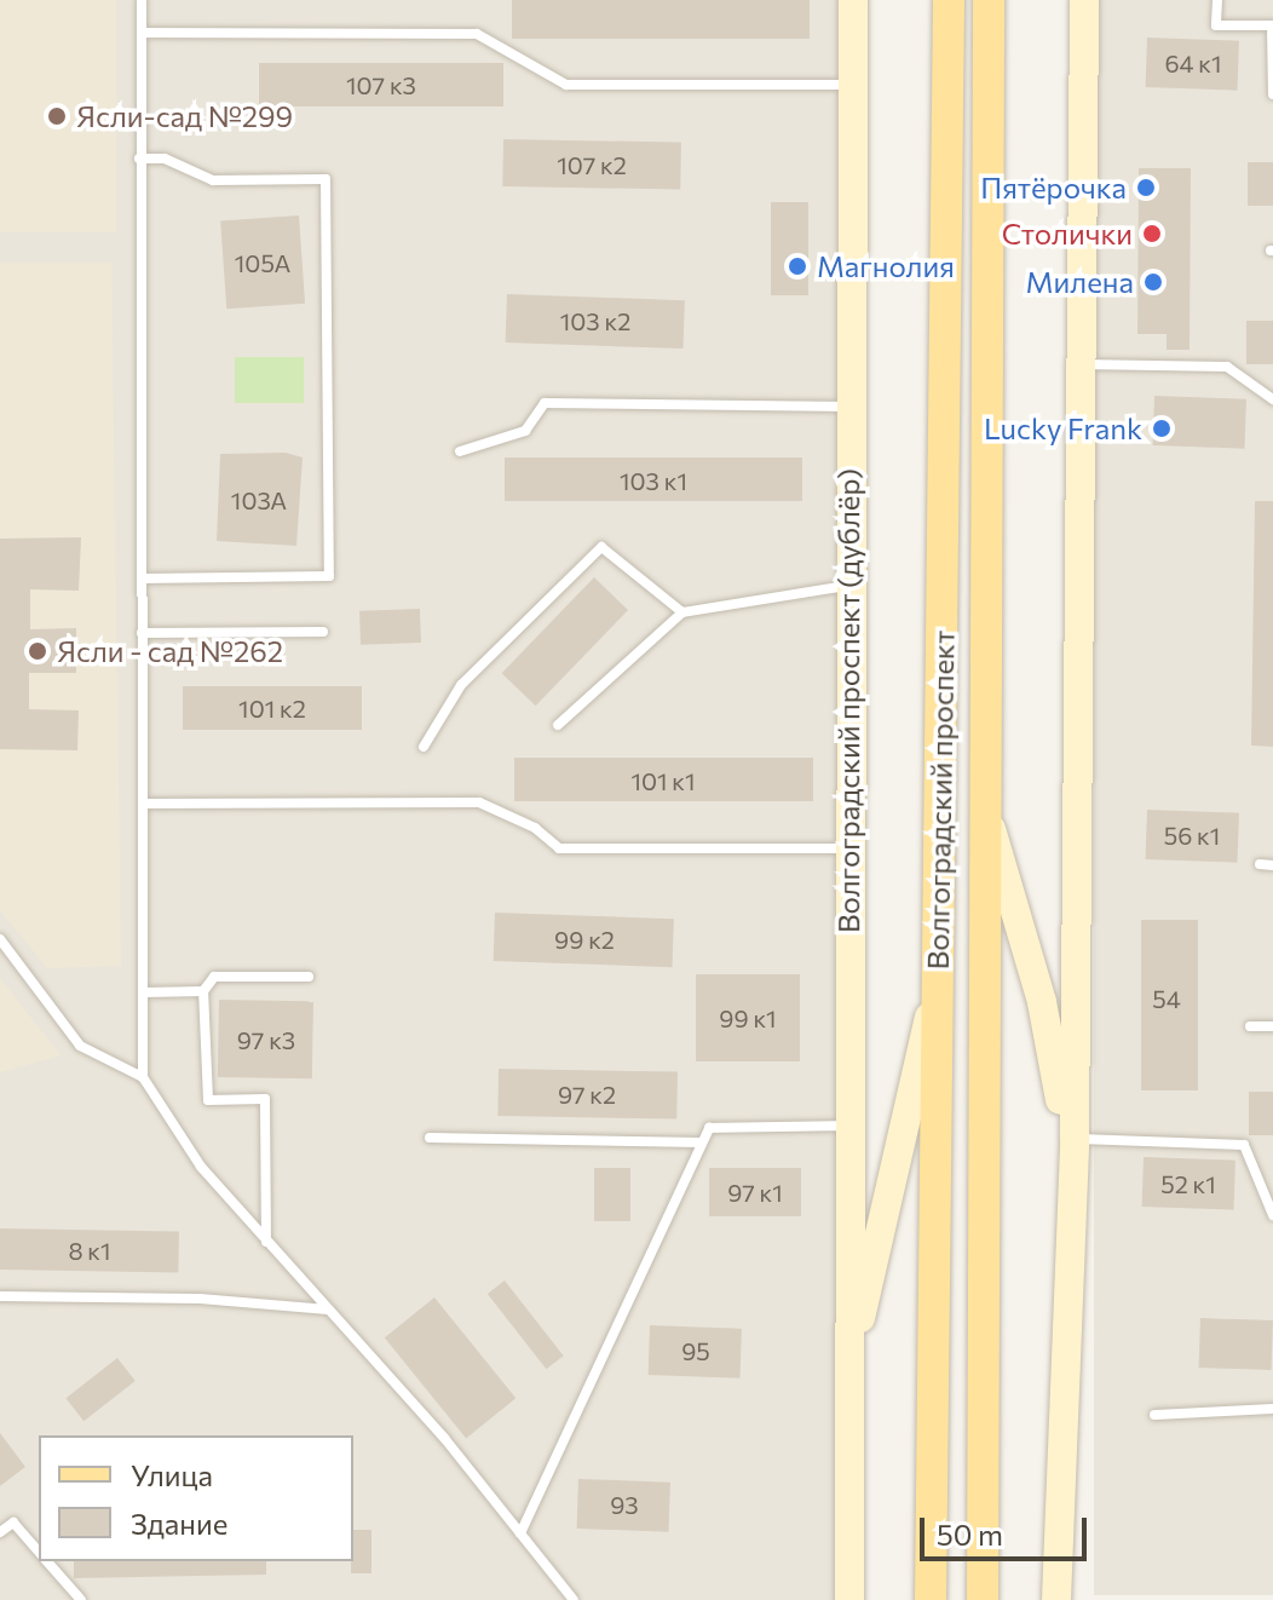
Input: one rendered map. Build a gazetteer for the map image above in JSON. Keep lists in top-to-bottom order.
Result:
{
  "streets": {
    "main road": ["Волгоградский проспект"],
    "street": ["Волгоградский проспект (дублёр)"]
  },
  "crossings": [
    ["Волгоградский проспект (дублёр)", "Волгоградский проспект"]
  ],
  "places": [
    "Ясли-сад №299",
    "Пятёрочка",
    "Столички",
    "Магнолия",
    "Милена",
    "Lucky Frank",
    "Ясли - сад №262"
  ],
  "house_numbers": [
    "64 к1",
    "107 к3",
    "107 к2",
    "105А",
    "103 к2",
    "103 к1",
    "103А",
    "101 к2",
    "101 к1",
    "56 к1",
    "99 к2",
    "54",
    "99 к1",
    "97 к3",
    "97 к2",
    "52 к1",
    "97 к1",
    "8 к1",
    "95",
    "93"
  ],
  "legend": ["Улица", "Здание"],
  "scale_bar": "50 m"
}
